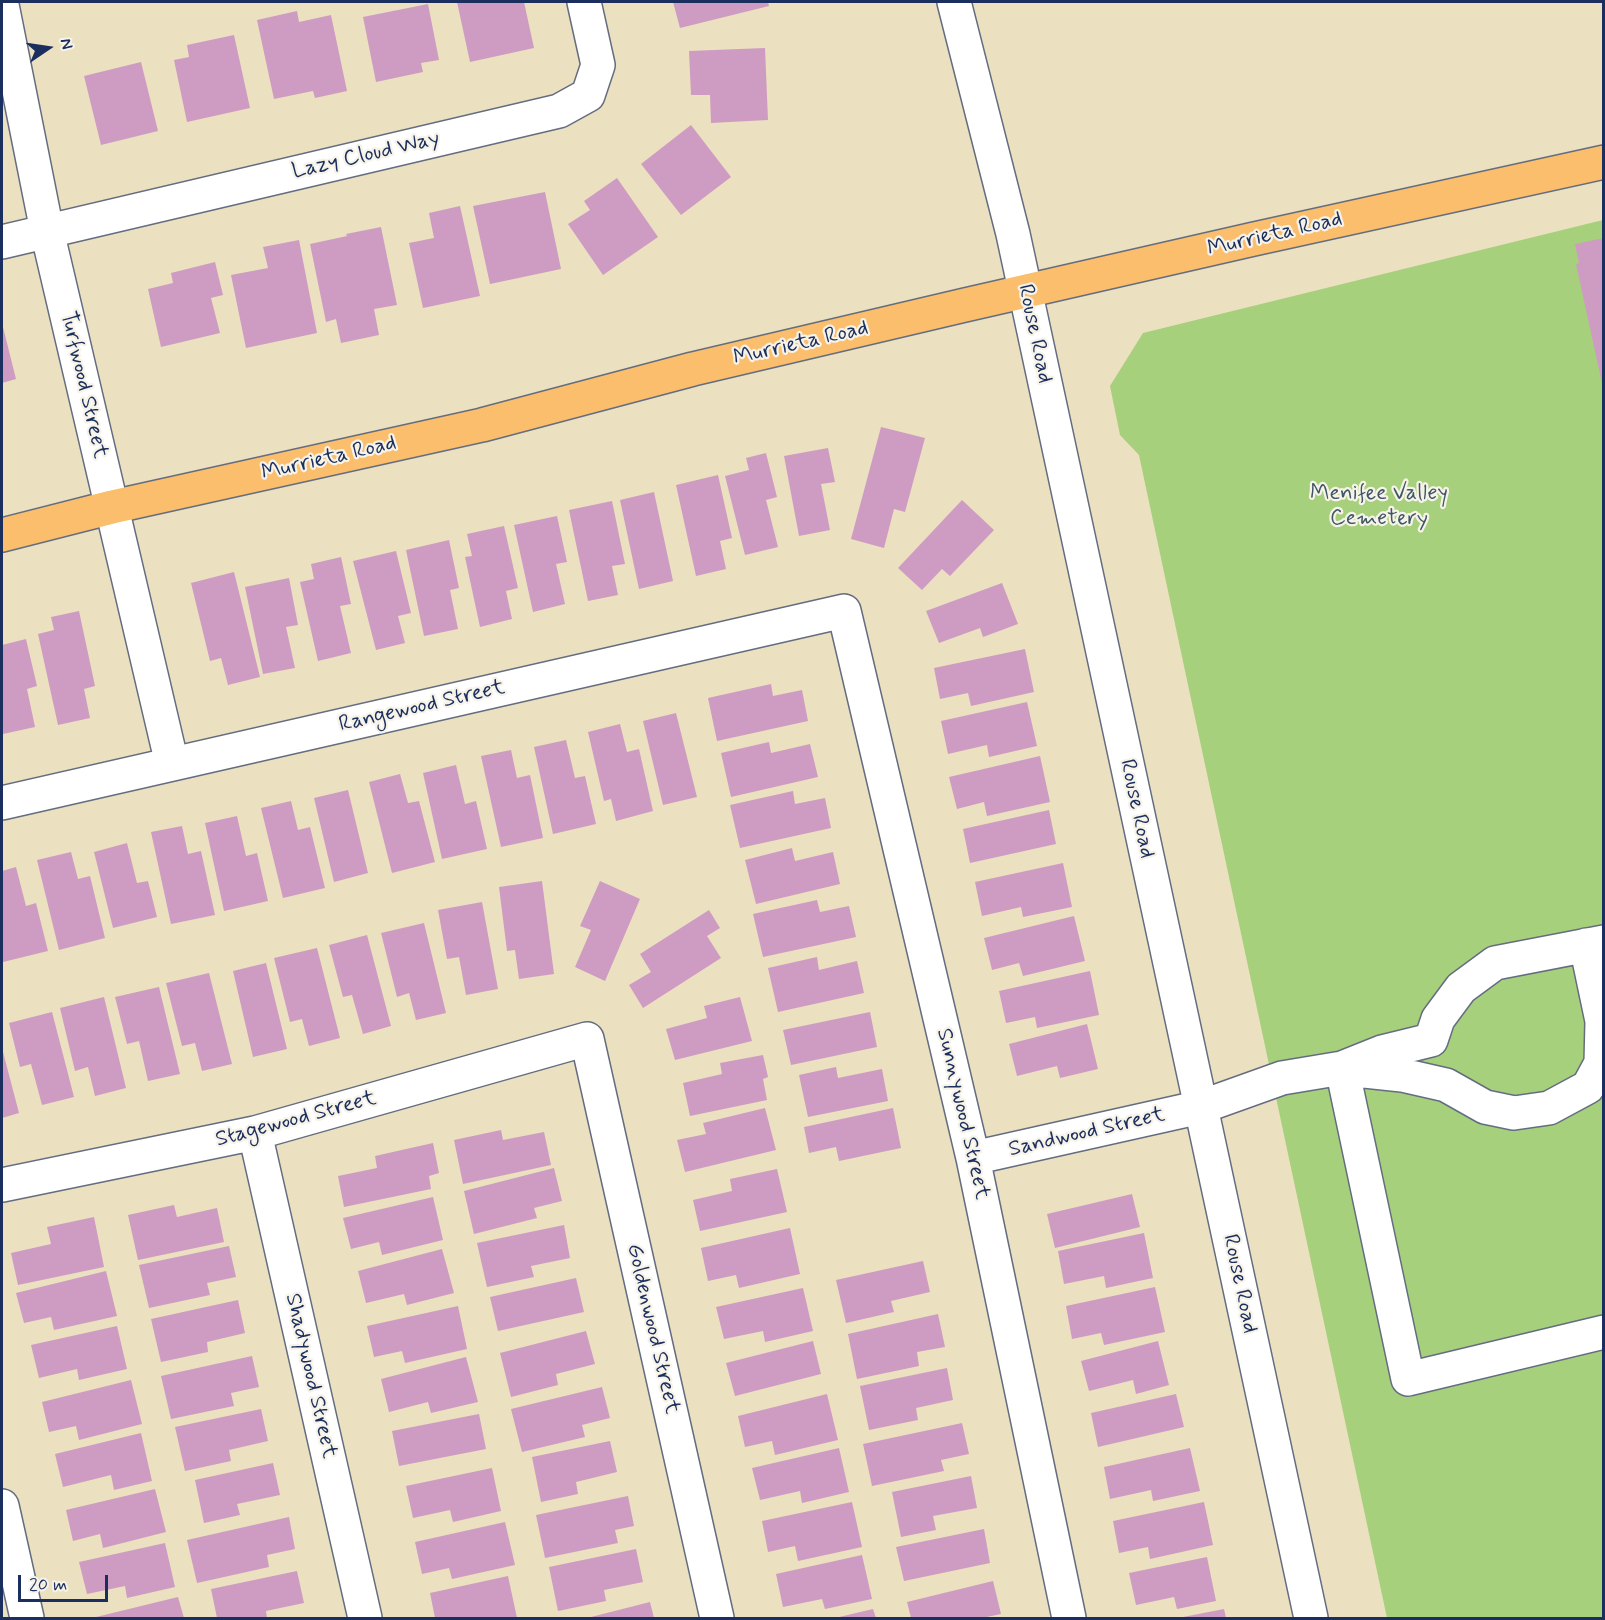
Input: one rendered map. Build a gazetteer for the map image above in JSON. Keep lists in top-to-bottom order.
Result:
{
  "streets": {
    "main road": ["Murrieta Road"],
    "street": [
      "Lazy Cloud Way",
      "Rouse Road",
      "Turfwood Street",
      "Rangewood Street",
      "Sunnywood Street",
      "Stagewood Street",
      "Sandwood Street",
      "Goldenwood Street",
      "Shadywood Street"
    ]
  },
  "crossings": [
    ["Lazy Cloud Way", "Turfwood Street"],
    ["Murrieta Road", "Rouse Road"],
    ["Murrieta Road", "Turfwood Street"],
    ["Rouse Road", "Sandwood Street"],
    ["Turfwood Street", "Rangewood Street"],
    ["Rangewood Street", "Sunnywood Street"],
    ["Sunnywood Street", "Sandwood Street"],
    ["Stagewood Street", "Goldenwood Street"],
    ["Stagewood Street", "Shadywood Street"]
  ],
  "parks": ["Menifee Valley Cemetery"],
  "scale_bar": "20 m",
  "north": "right"
}
